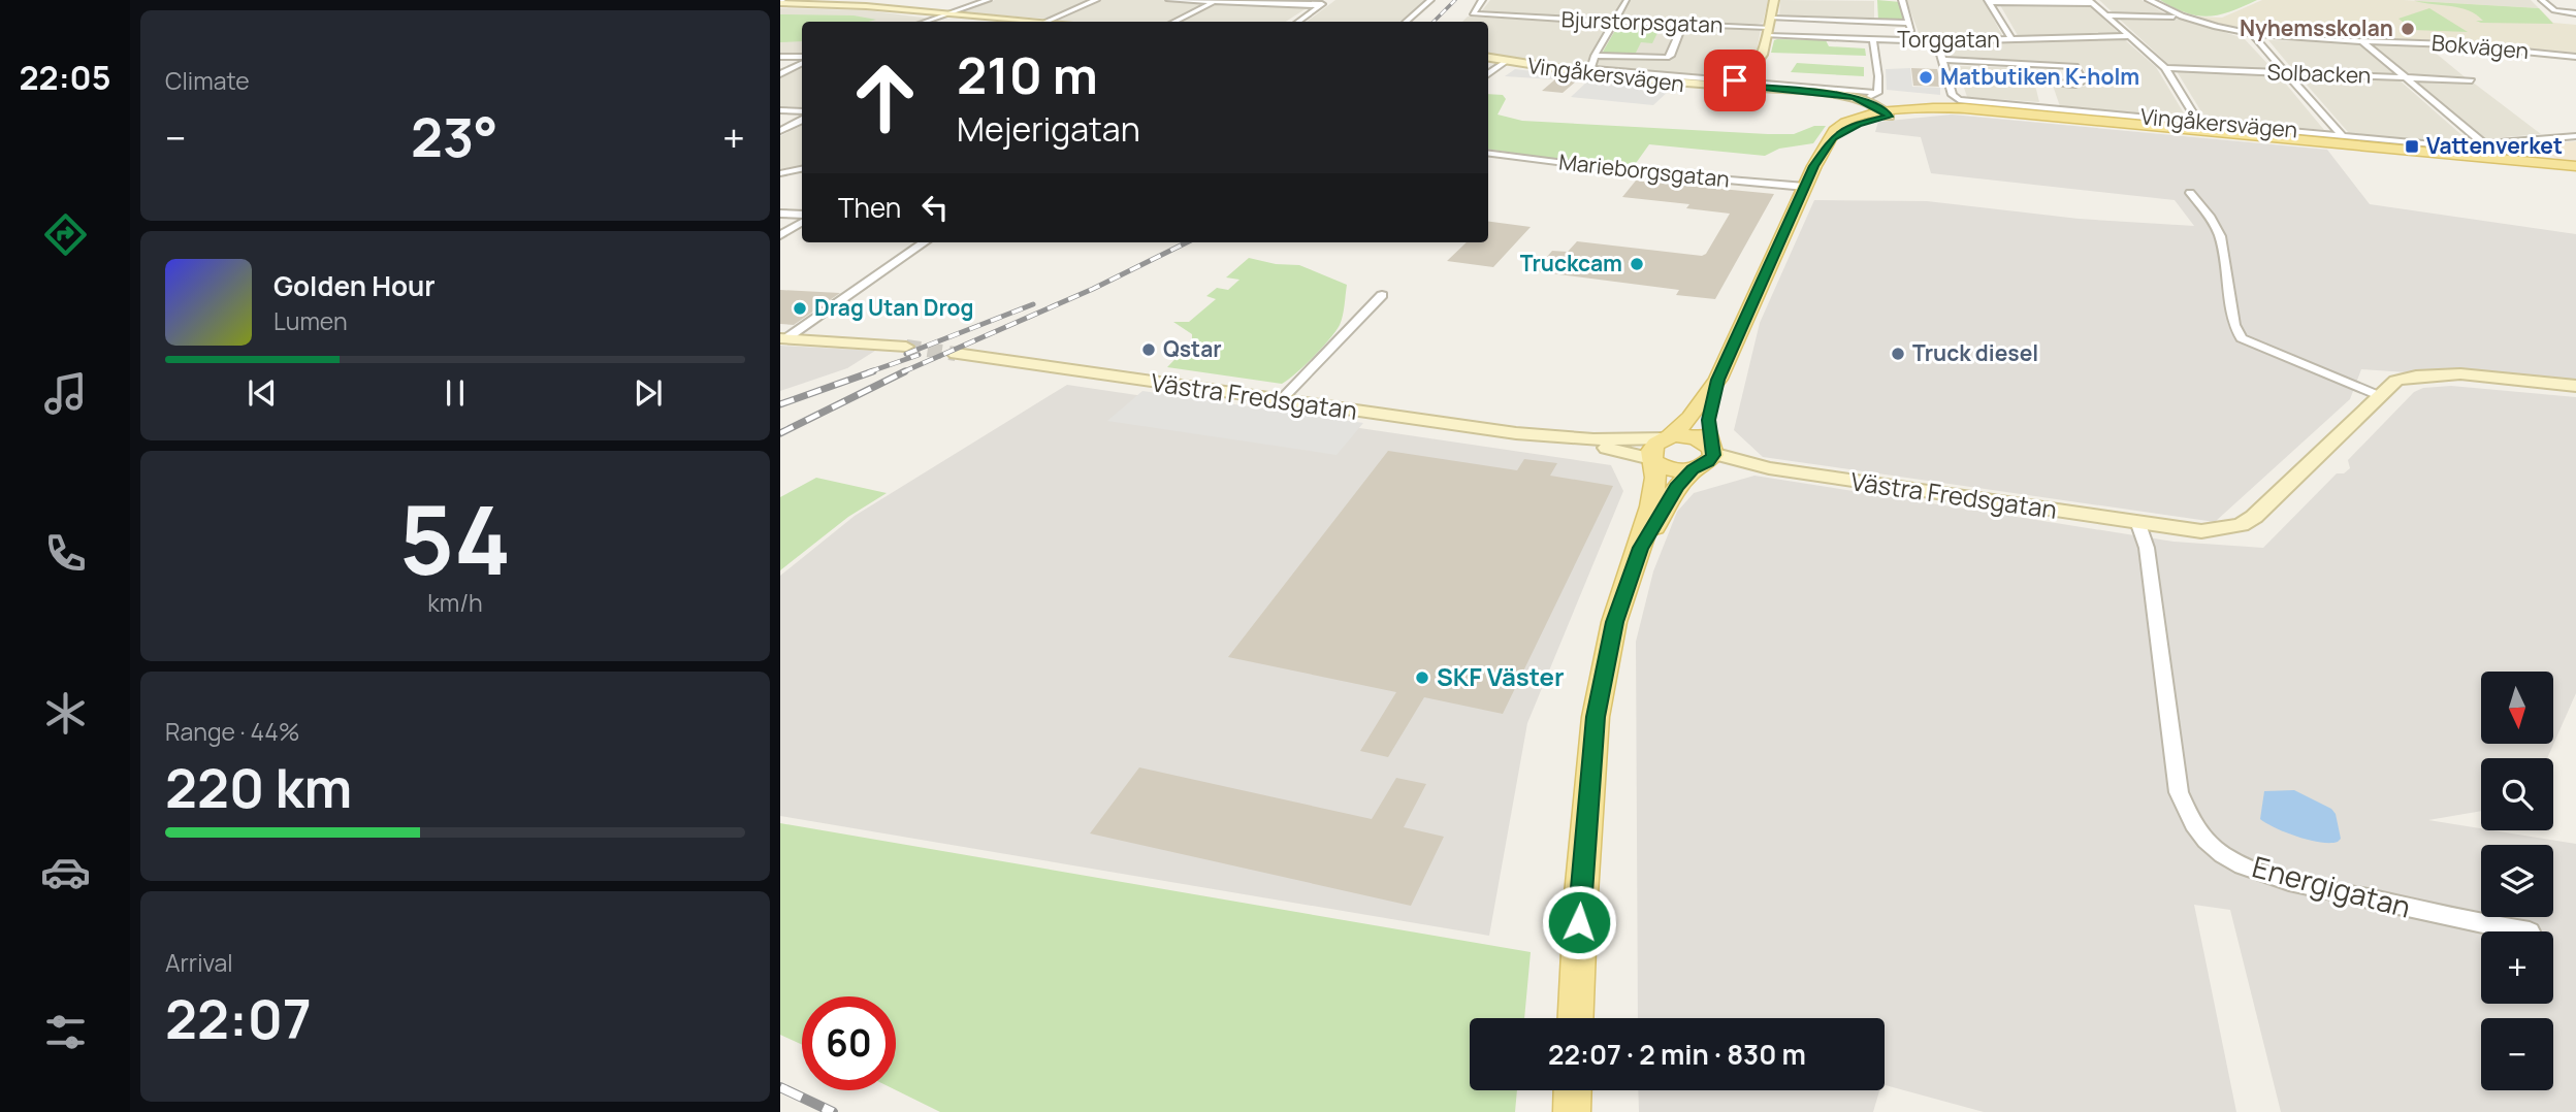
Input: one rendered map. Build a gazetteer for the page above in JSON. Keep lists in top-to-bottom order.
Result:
{
  "streets": {
    "main road": ["Vingåkersvägen"],
    "street": [
      "Bjurstorpsgatan",
      "Torggatan",
      "Bokvägen",
      "Solbacken",
      "Marieborgsgatan",
      "Västra Fredsgatan",
      "Energigatan"
    ]
  },
  "crossings": [
    ["Bjurstorpsgatan", "Torggatan"],
    ["Västra Fredsgatan", "Energigatan"]
  ],
  "places": {
    "other": [
      "Nyhemsskolan",
      "Matbutiken K-holm",
      "Truckcam",
      "Drag Utan Drog",
      "Qstar",
      "Truck diesel",
      "SKF Väster"
    ],
    "transit": ["Vattenverket"]
  },
  "north": "bottom",
  "page": {
    "tabs": "22:05",
    "tile": [
      "Climate",
      ["54", "km/h"],
      ["Range · 44%", "220 km"],
      ["Arrival", "22:07"]
    ],
    "turn": ["210 m", "Mejerigatan"],
    "heat": ["−", "23°", "+"],
    "then": "Then",
    "song": ["Golden Hour", "Lumen"],
    "map_buttons": ["+", "−"],
    "limit": "60",
    "trip": "22:07 · 2 min · 830 m"
  }
}
